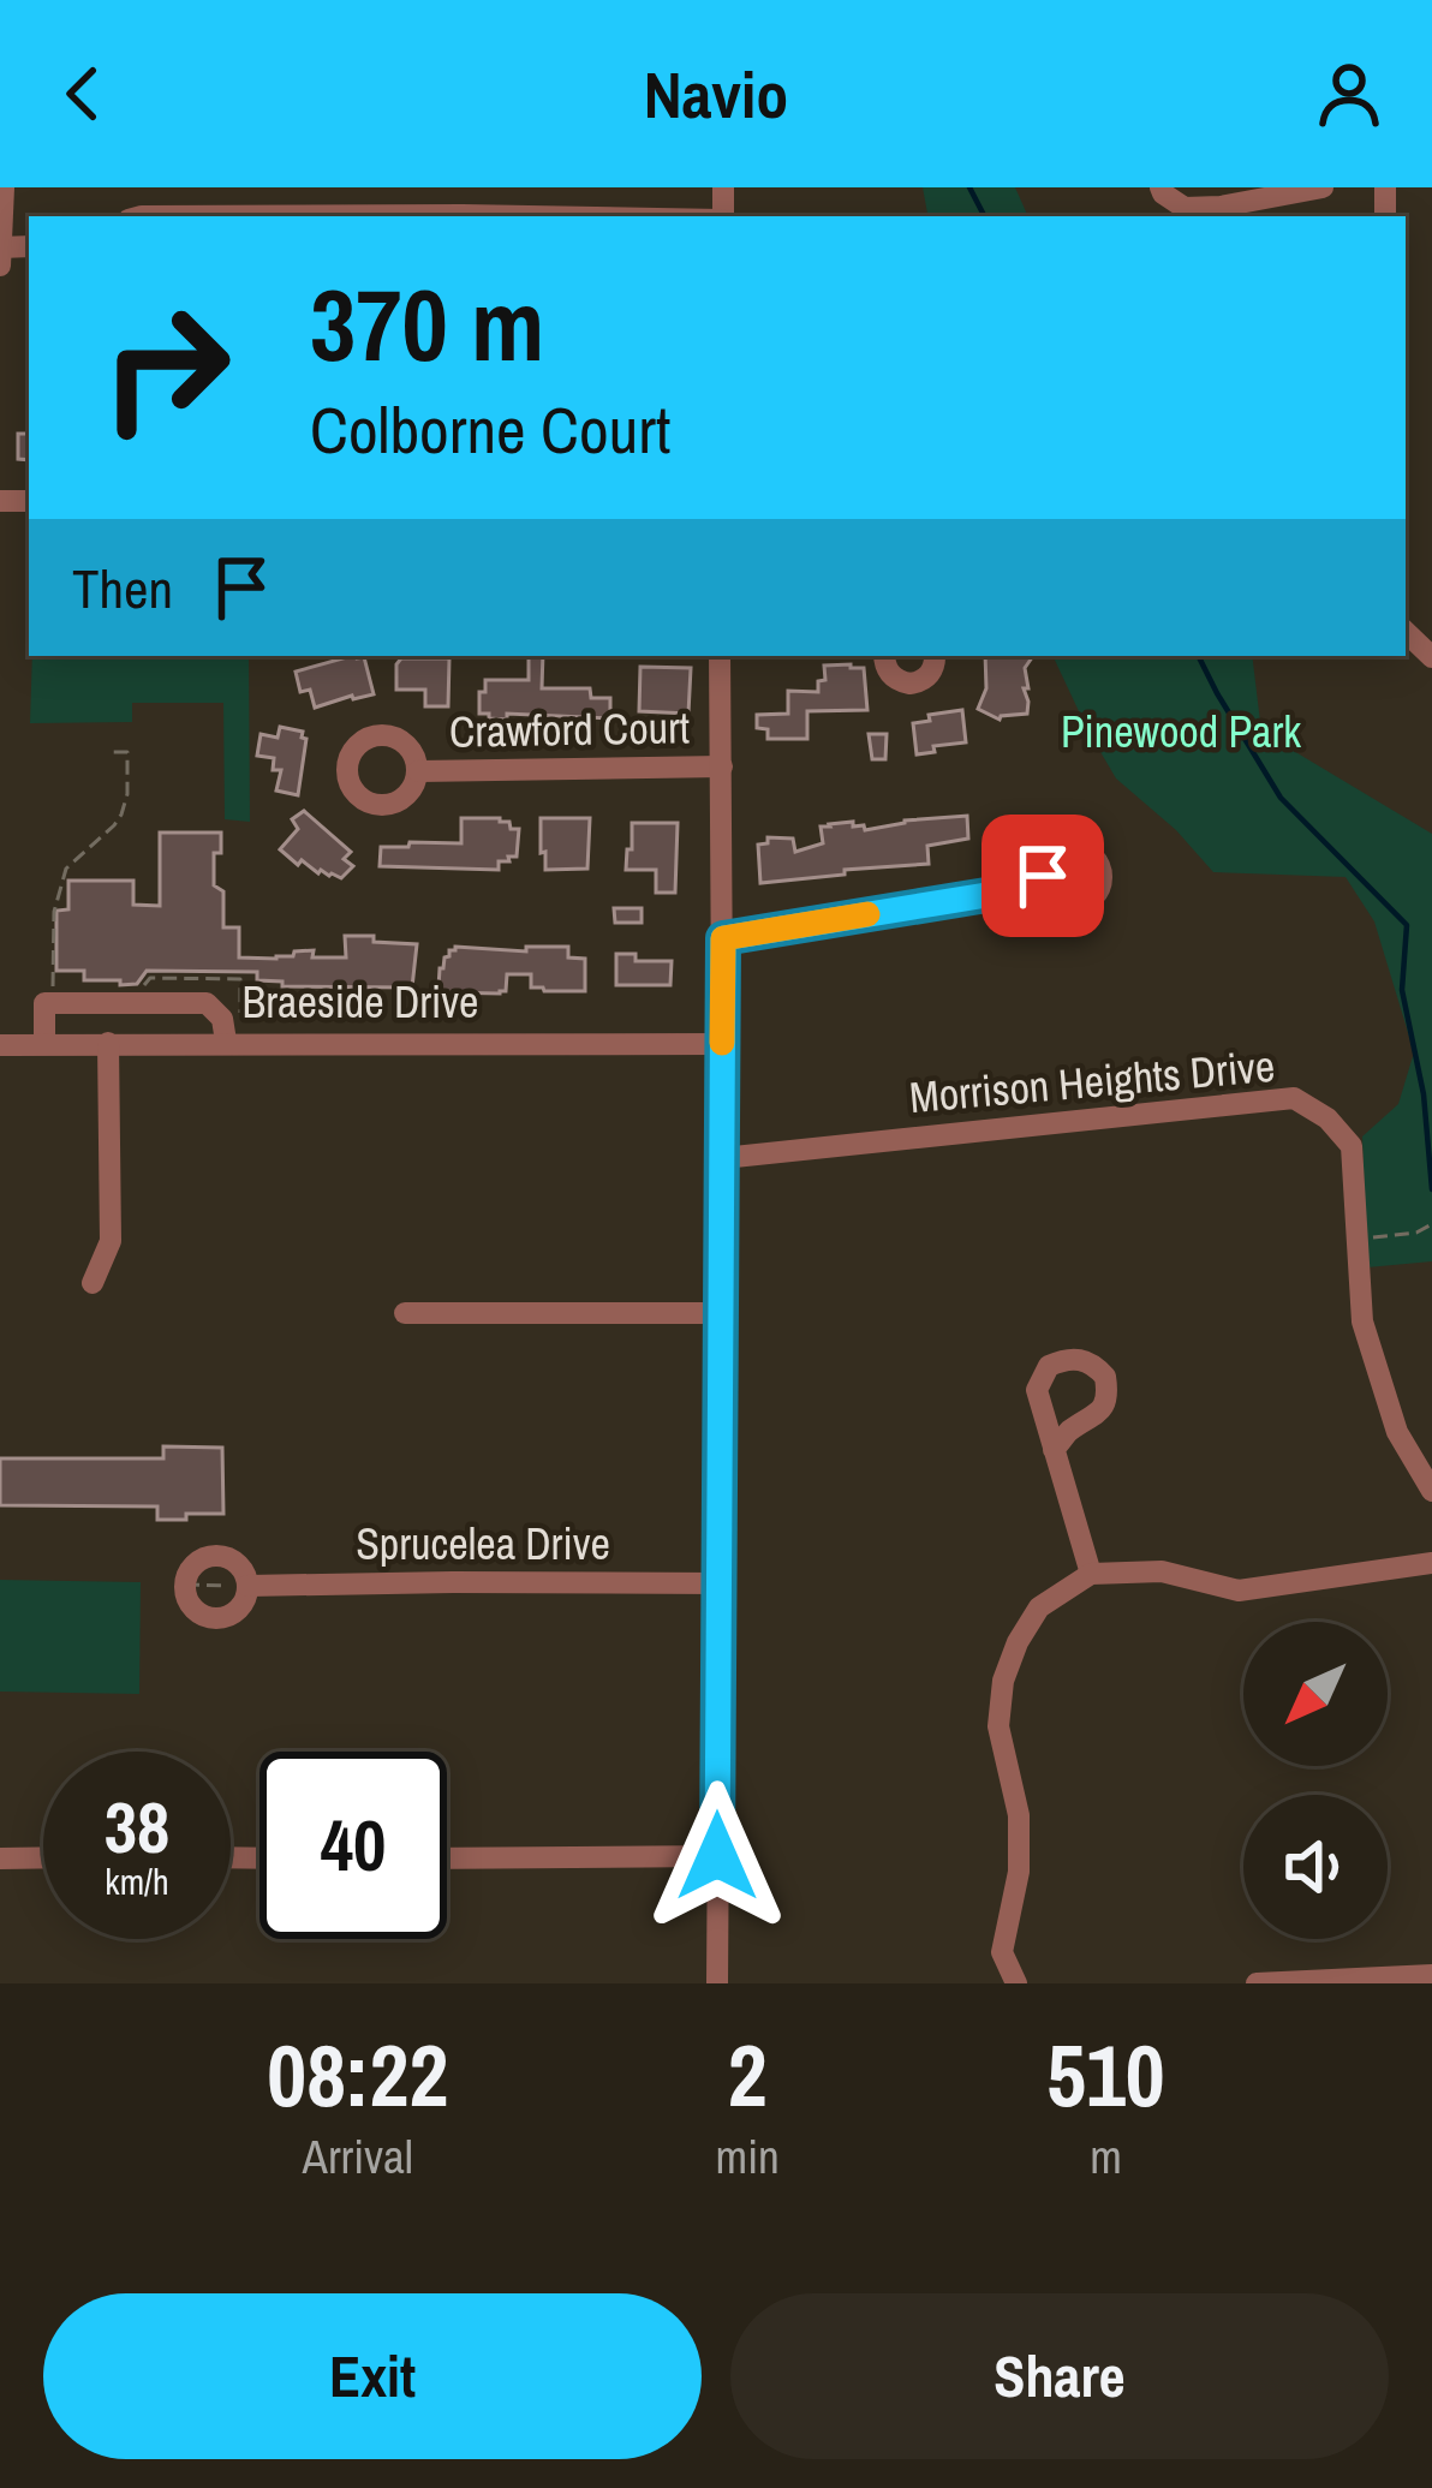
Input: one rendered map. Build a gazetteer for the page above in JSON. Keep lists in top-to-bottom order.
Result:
{
  "streets": {
    "street": [
      "Crawford Court",
      "Braeside Drive",
      "Morrison Heights Drive",
      "Sprucelea Drive"
    ]
  },
  "parks": ["Pinewood Park"],
  "north": "bottom left",
  "page": {
    "header": "Navio",
    "turn": ["370 m", "Colborne Court"],
    "then": "Then",
    "speed": "38 km/h",
    "limit": "40",
    "eta": [
      "08:22",
      "Arrival",
      "2",
      "min",
      "510",
      "m"
    ],
    "buttons": ["Exit", "Share"]
  }
}
